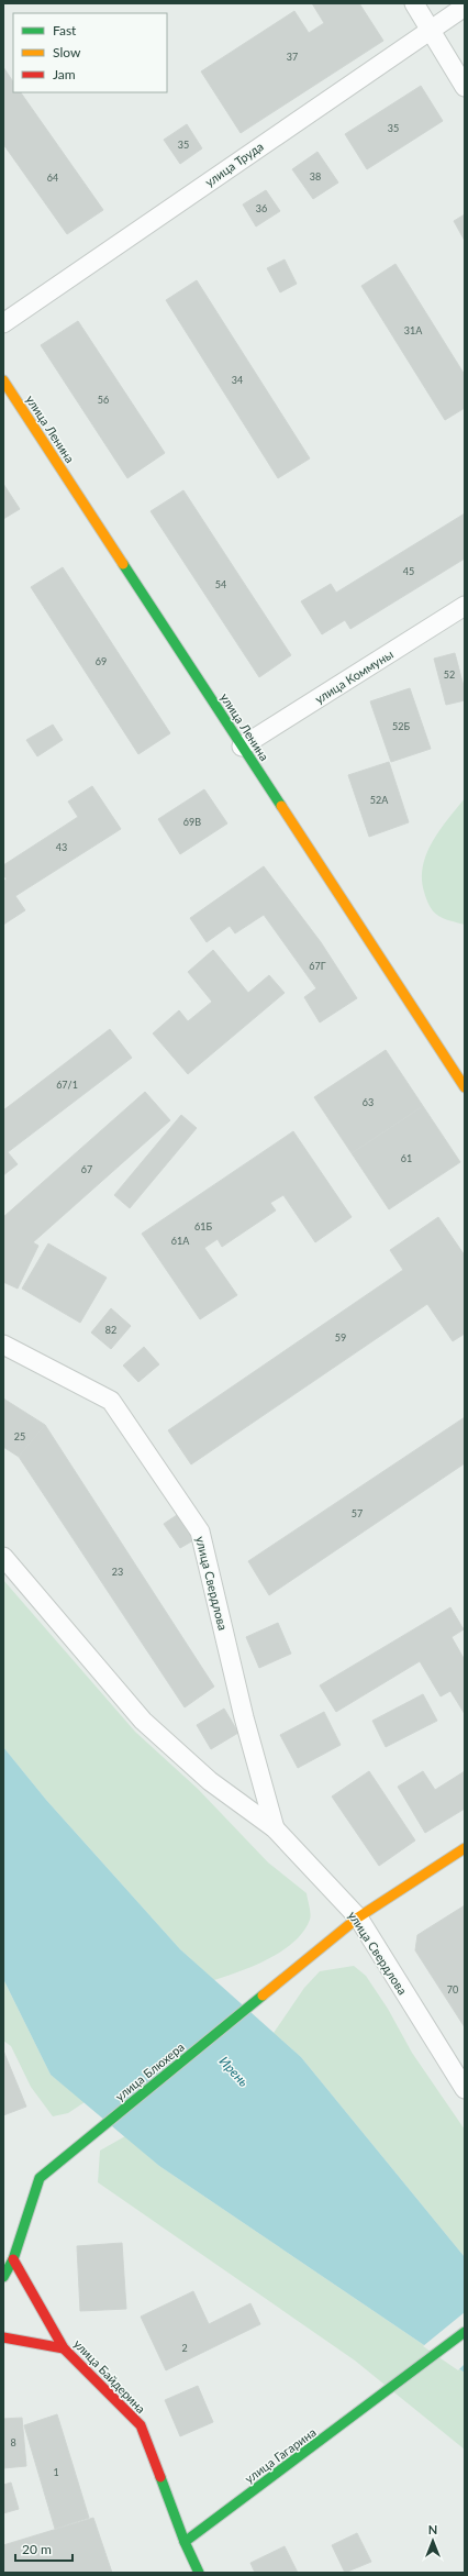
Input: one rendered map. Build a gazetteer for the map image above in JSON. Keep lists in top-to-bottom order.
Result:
{
  "streets": {
    "street": [
      "улица Труда",
      "улица Ленина",
      "улица Коммуны",
      "улица Свердлова",
      "улица Блюхера",
      "улица Байдерина",
      "улица Гагарина"
    ]
  },
  "crossings": [
    ["улица Ленина", "улица Коммуны"],
    ["улица Свердлова", "улица Блюхера"],
    ["улица Блюхера", "улица Байдерина"],
    ["улица Байдерина", "улица Гагарина"]
  ],
  "water": ["Ирень"],
  "house_numbers": [
    "37",
    "35",
    "35",
    "38",
    "64",
    "36",
    "31А",
    "34",
    "56",
    "45",
    "54",
    "69",
    "52",
    "52Б",
    "52А",
    "69В",
    "43",
    "67Г",
    "67/1",
    "63",
    "61",
    "67",
    "61Б",
    "61А",
    "82",
    "59",
    "25",
    "57",
    "23",
    "70",
    "2",
    "8",
    "1"
  ],
  "legend": ["Fast", "Slow", "Jam"],
  "scale_bar": "20 m",
  "north": "top"
}
